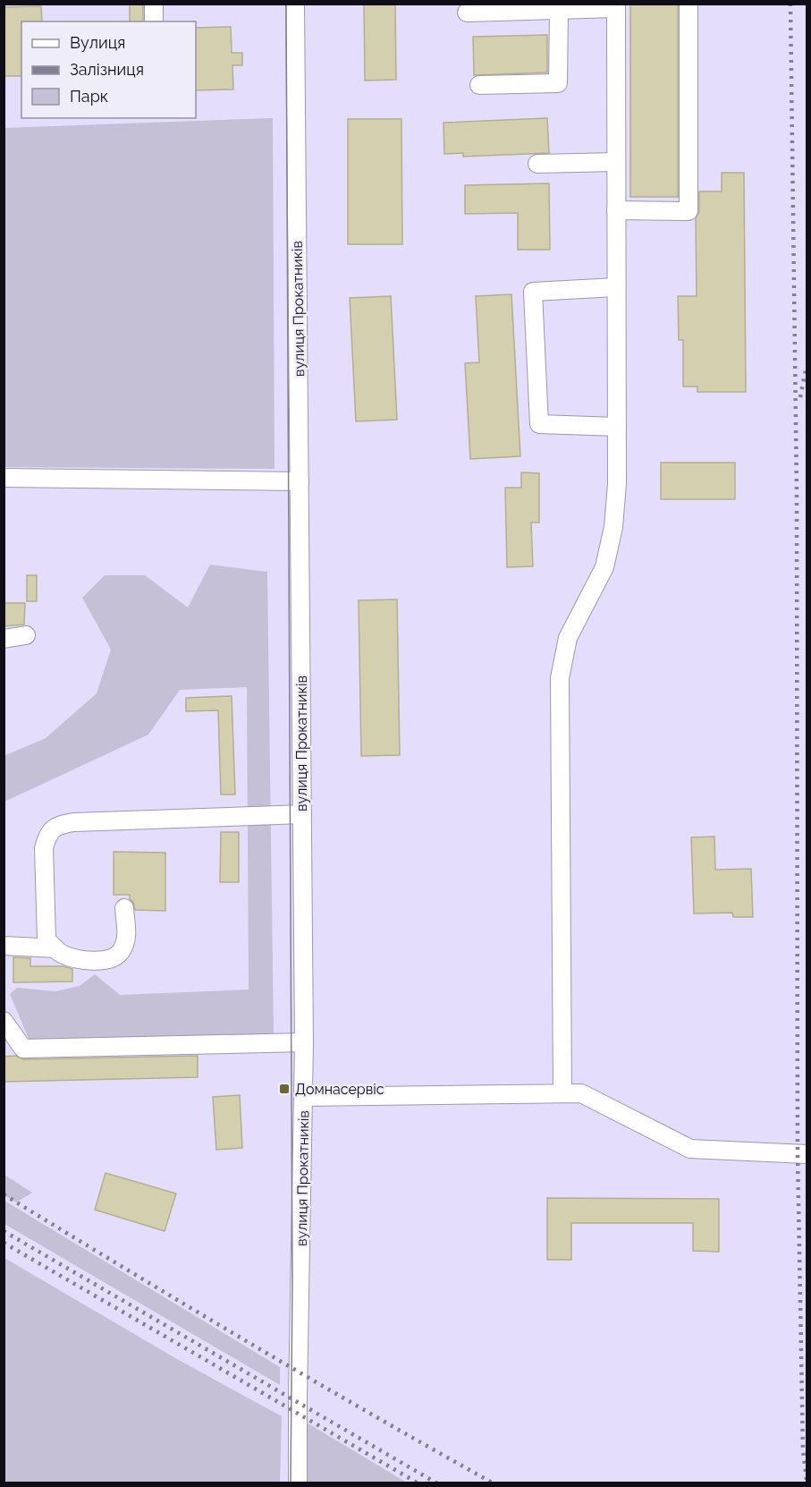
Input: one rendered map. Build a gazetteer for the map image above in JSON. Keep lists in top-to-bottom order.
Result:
{
  "streets": {
    "street": ["вулиця Прокатників"]
  },
  "places": {
    "transit": ["Домнасервіс"]
  },
  "legend": ["Вулиця", "Залізниця", "Парк"]
}
